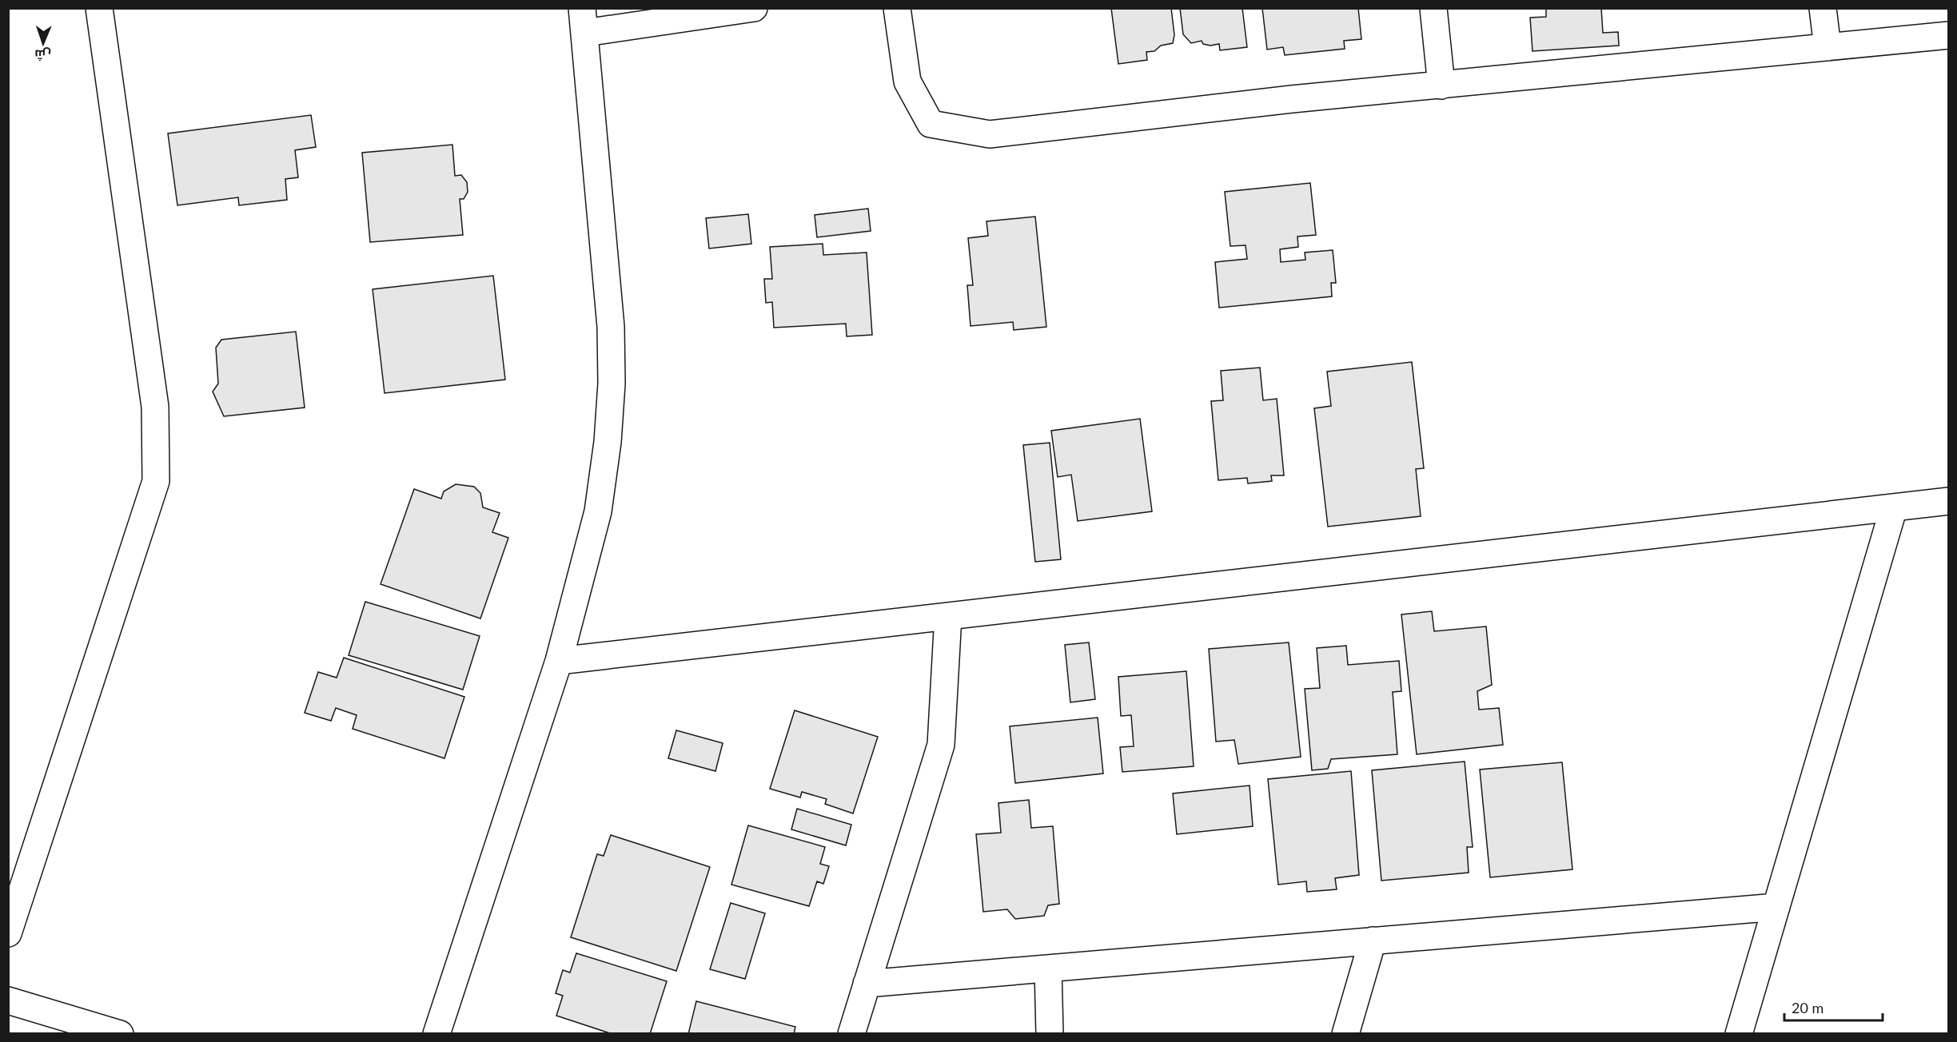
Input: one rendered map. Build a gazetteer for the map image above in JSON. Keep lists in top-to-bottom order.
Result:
{
  "scale_bar": "20 m",
  "north": "bottom"
}
